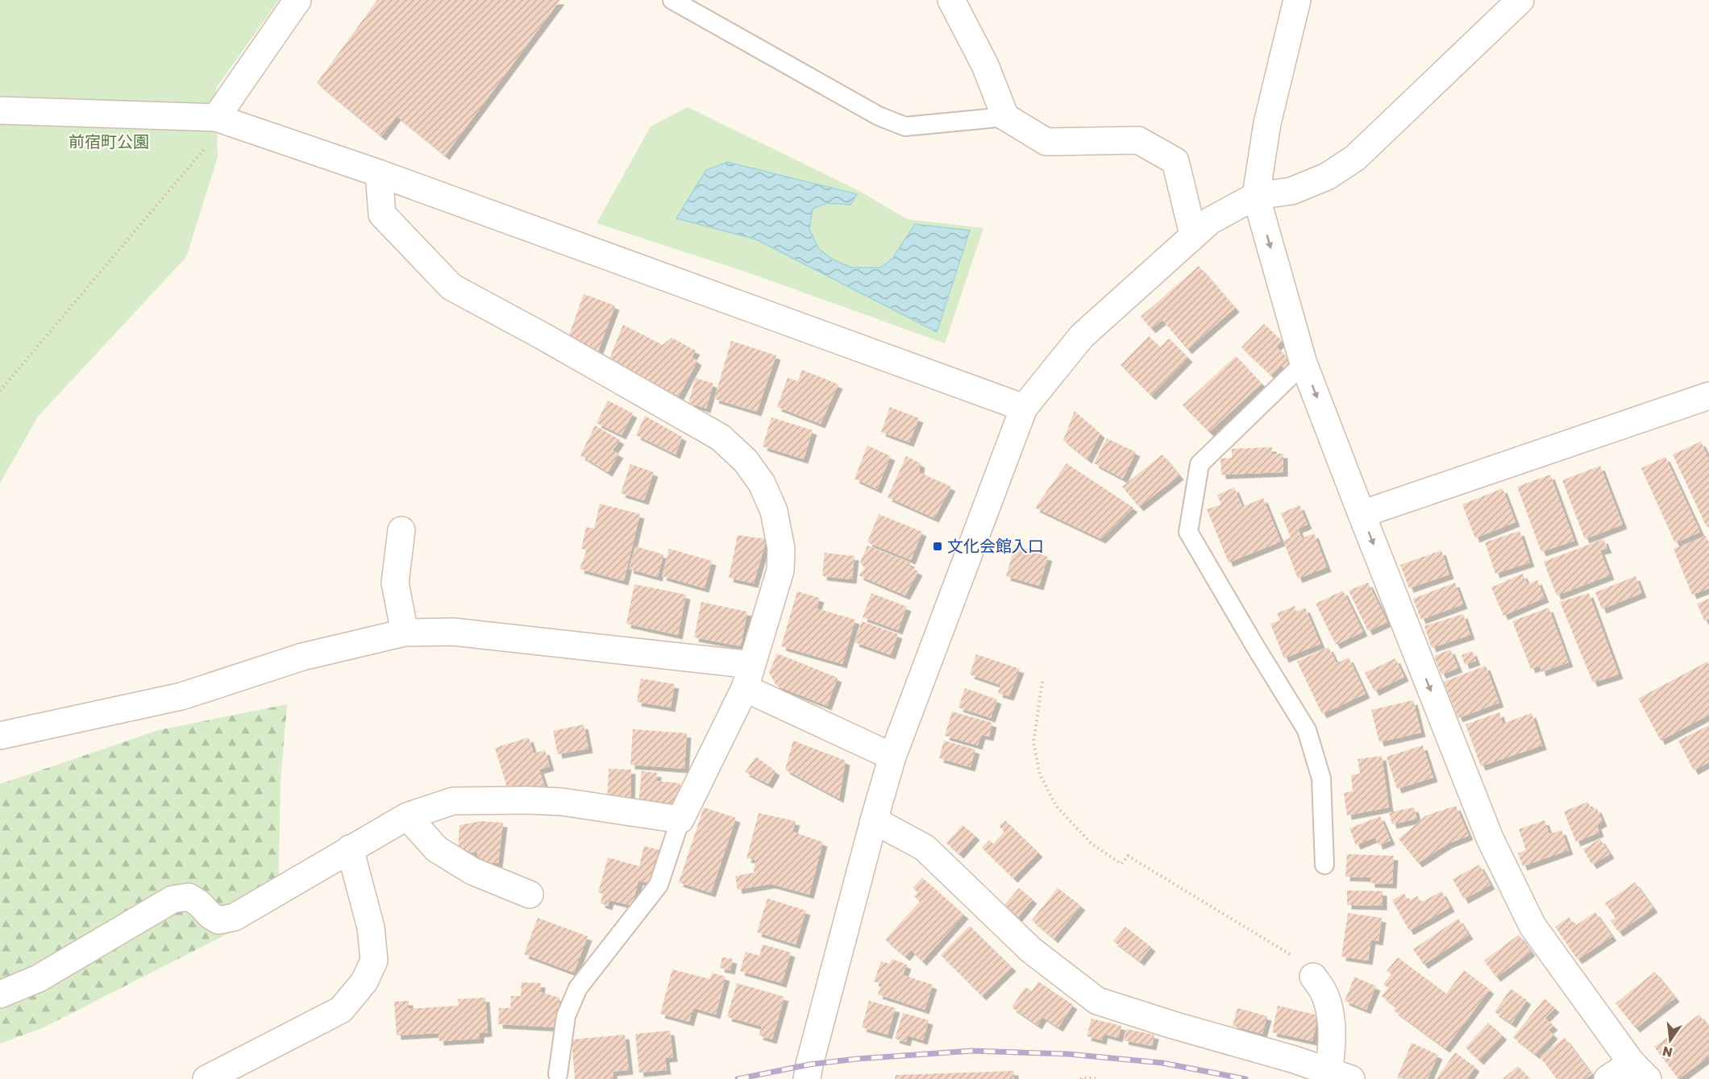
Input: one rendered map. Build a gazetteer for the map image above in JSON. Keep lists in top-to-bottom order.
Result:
{
  "parks": ["前宿町公園"],
  "places": {
    "transit": ["文化会館入口"]
  },
  "north": "bottom"
}
